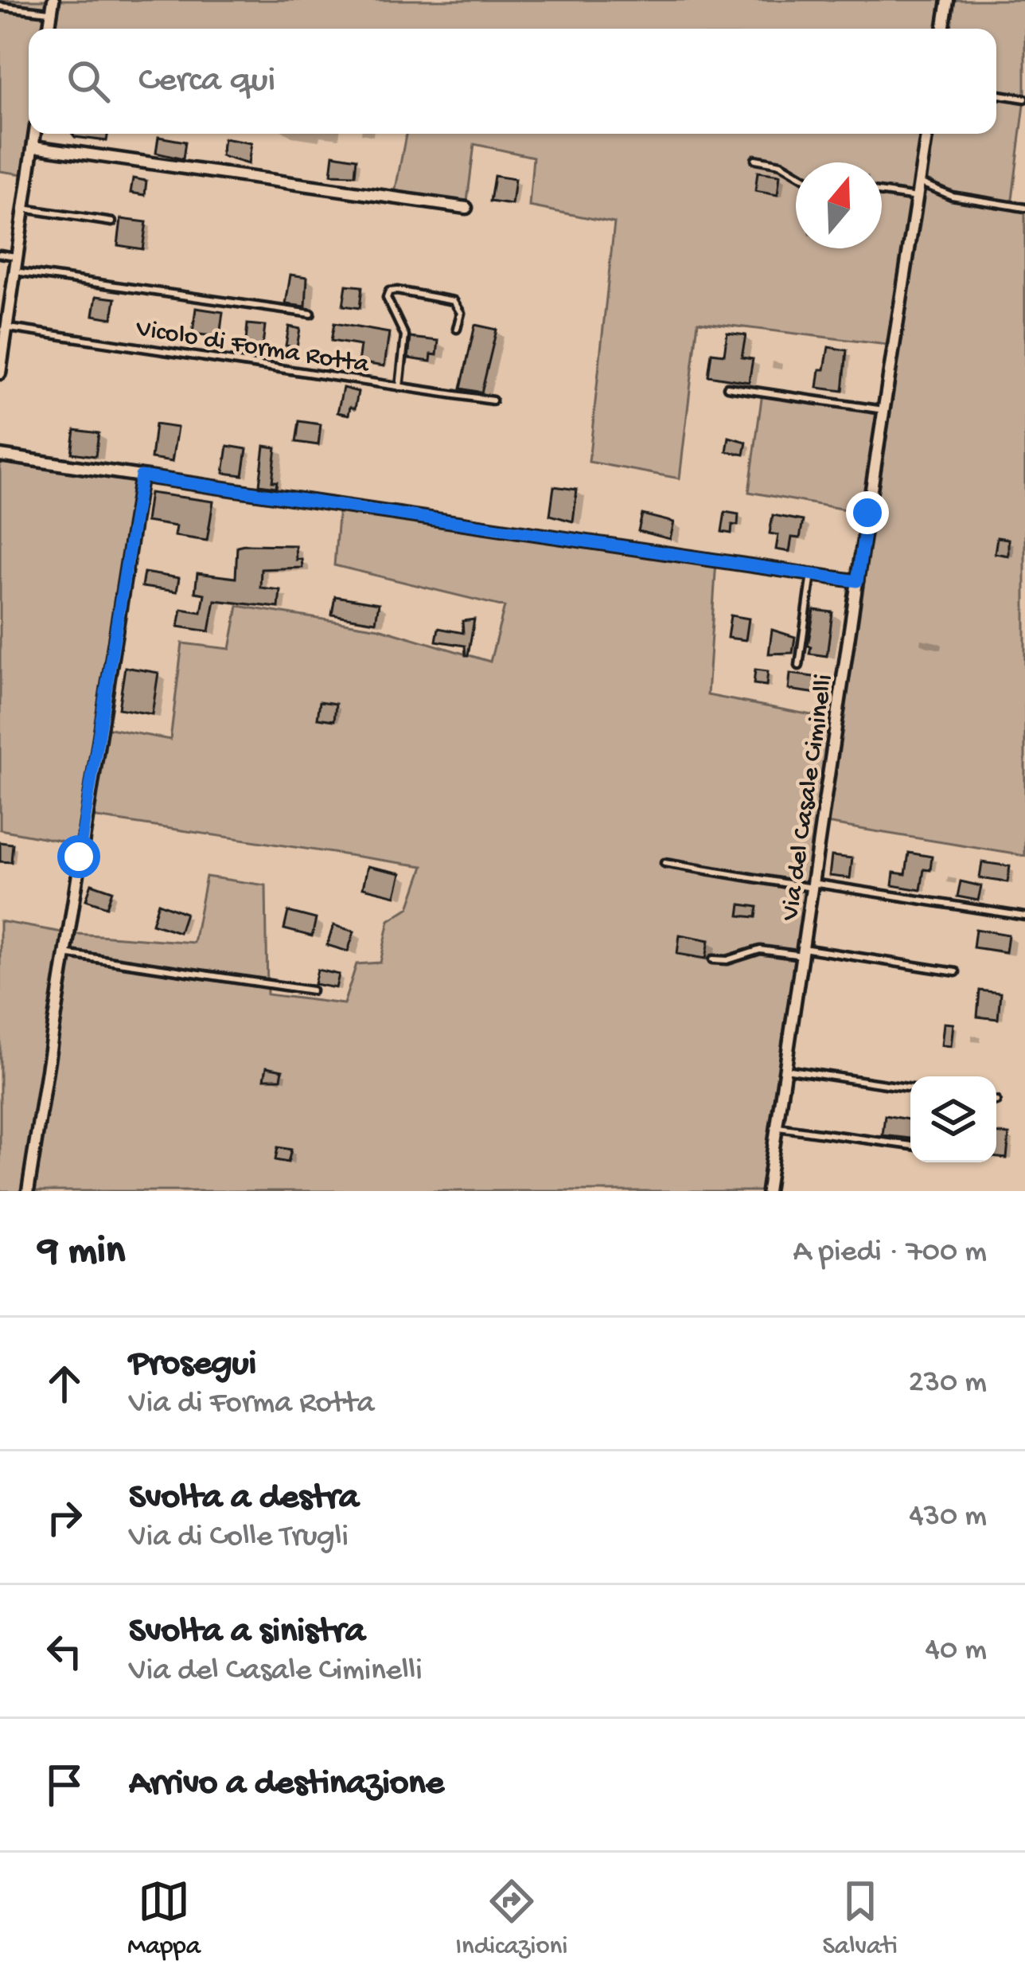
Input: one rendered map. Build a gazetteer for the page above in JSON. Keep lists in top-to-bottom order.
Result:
{
  "streets": {
    "street": ["Via del Casale Ciminelli"],
    "lane": ["Vicolo di Forma Rotta"]
  },
  "north": "top",
  "page": {
    "search": "Cerca qui",
    "heading": ["9 min", "A piedi · 700 m"],
    "list": [
      ["Prosegui", "Via di Forma Rotta", "230 m"],
      ["Svolta a destra", "Via di Colle Trugli", "430 m"],
      ["Svolta a sinistra", "Via del Casale Ciminelli", "40 m"],
      "Arrivo a destinazione"
    ],
    "nav": ["Mappa", "Indicazioni", "Salvati"]
  }
}
